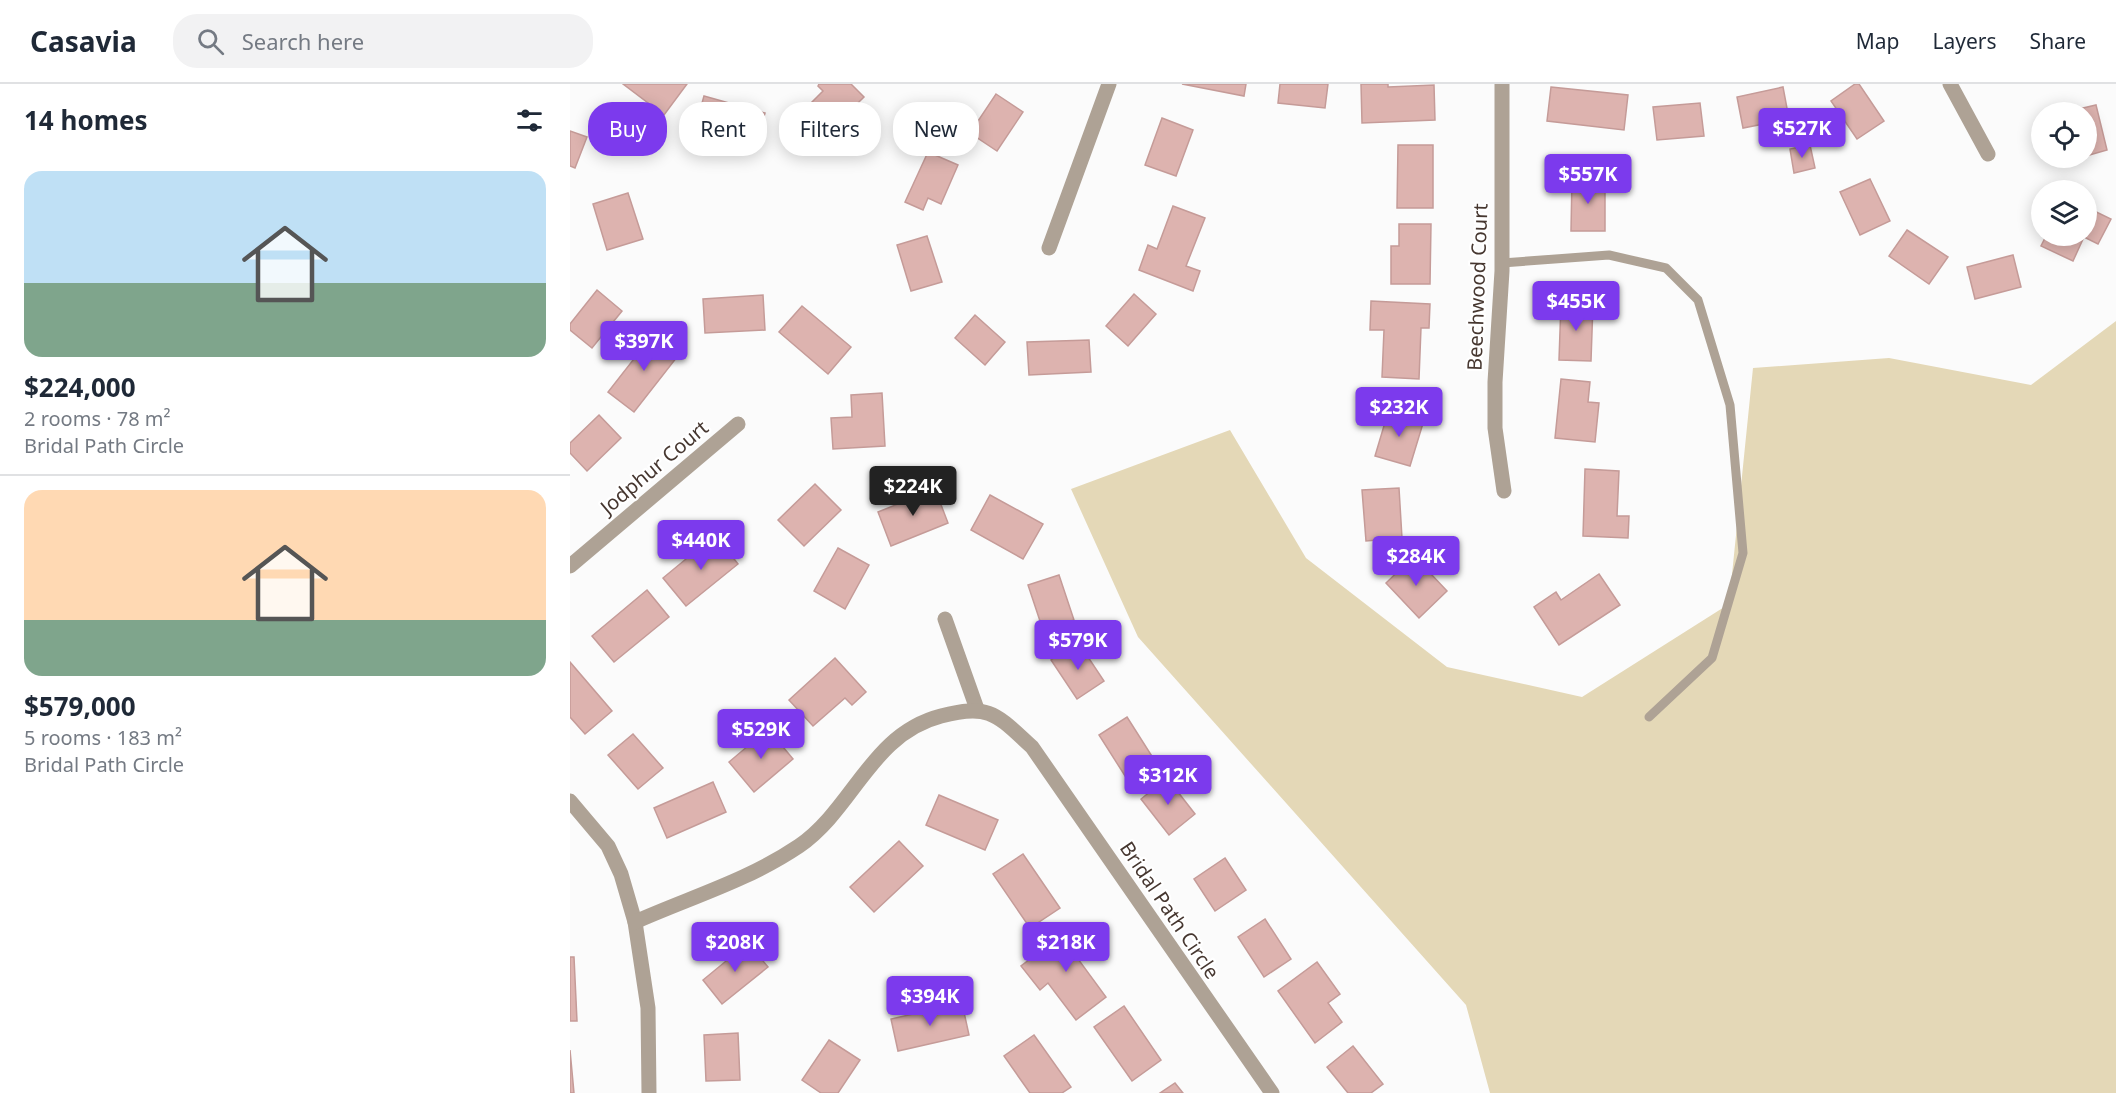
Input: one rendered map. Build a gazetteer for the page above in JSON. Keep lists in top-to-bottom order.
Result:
{
  "streets": {
    "street": ["Beechwood Court", "Jodphur Court", "Bridal Path Circle"]
  },
  "page": {
    "header": "Casavia",
    "search": "Search here",
    "nav": ["Map", "Layers", "Share"],
    "heading": "14 homes",
    "chip": [
      "Buy",
      "Rent",
      "Filters",
      "New"
    ],
    "price": [
      "$527K",
      "$557K",
      "$455K",
      "$397K",
      "$232K",
      "$224K",
      "$440K",
      "$284K",
      "$579K",
      "$529K",
      "$312K",
      "$208K",
      "$218K",
      "$394K"
    ],
    "list": [
      {
        "name": "$224,000",
        "note": "2 rooms · 78 m² · Bridal Path Circle"
      },
      {
        "name": "$579,000",
        "note": "5 rooms · 183 m² · Bridal Path Circle"
      }
    ]
  }
}
